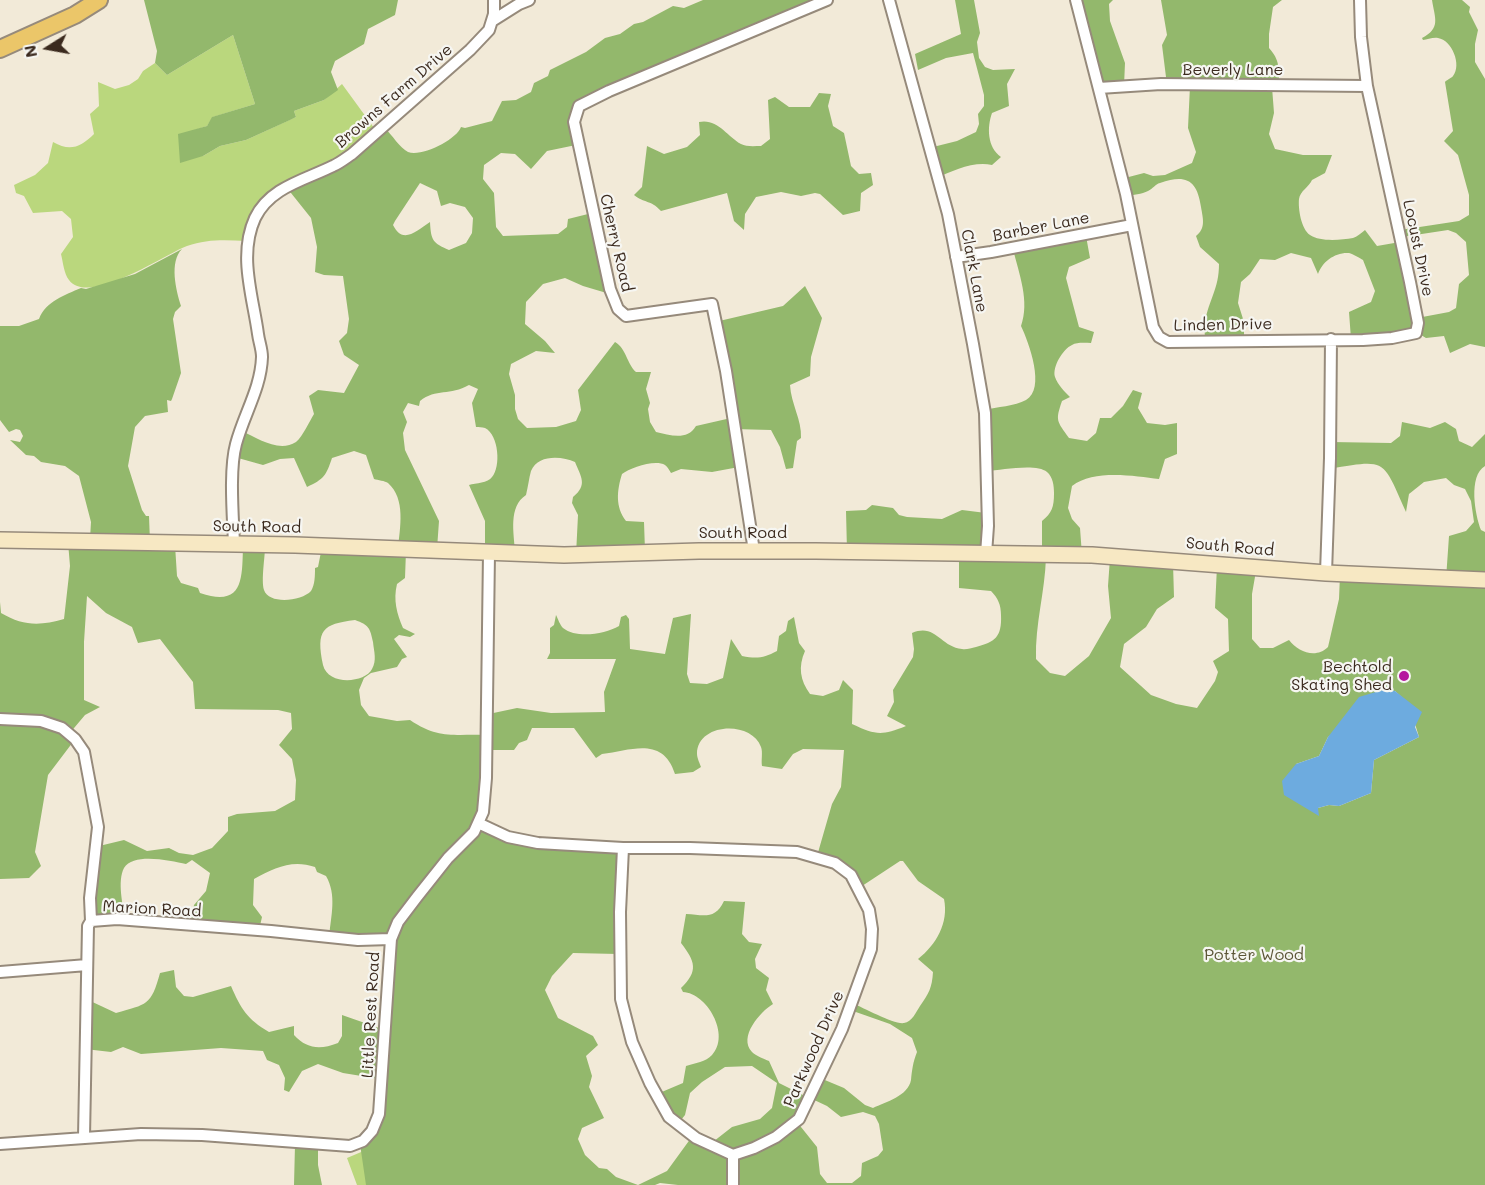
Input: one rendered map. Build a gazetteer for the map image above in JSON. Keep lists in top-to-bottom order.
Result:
{
  "streets": {
    "street": [
      "Beverly Lane",
      "Browns Farm Drive",
      "Barber Lane",
      "Cherry Road",
      "Locust Drive",
      "Clark Lane",
      "Linden Drive",
      "South Road",
      "Marion Road",
      "Little Rest Road",
      "Parkwood Drive"
    ]
  },
  "crossings": [
    ["Beverly Lane", "Locust Drive"],
    ["Beverly Lane", "Linden Drive"],
    ["Browns Farm Drive", "South Road"],
    ["Barber Lane", "Clark Lane"],
    ["Barber Lane", "Linden Drive"],
    ["Cherry Road", "South Road"],
    ["Locust Drive", "Linden Drive"],
    ["Clark Lane", "South Road"],
    ["South Road", "Little Rest Road"],
    ["Marion Road", "Little Rest Road"],
    ["Little Rest Road", "Parkwood Drive"]
  ],
  "parks": ["Potter Wood"],
  "places": ["Bechtold Skating Shed"],
  "north": "left"
}
